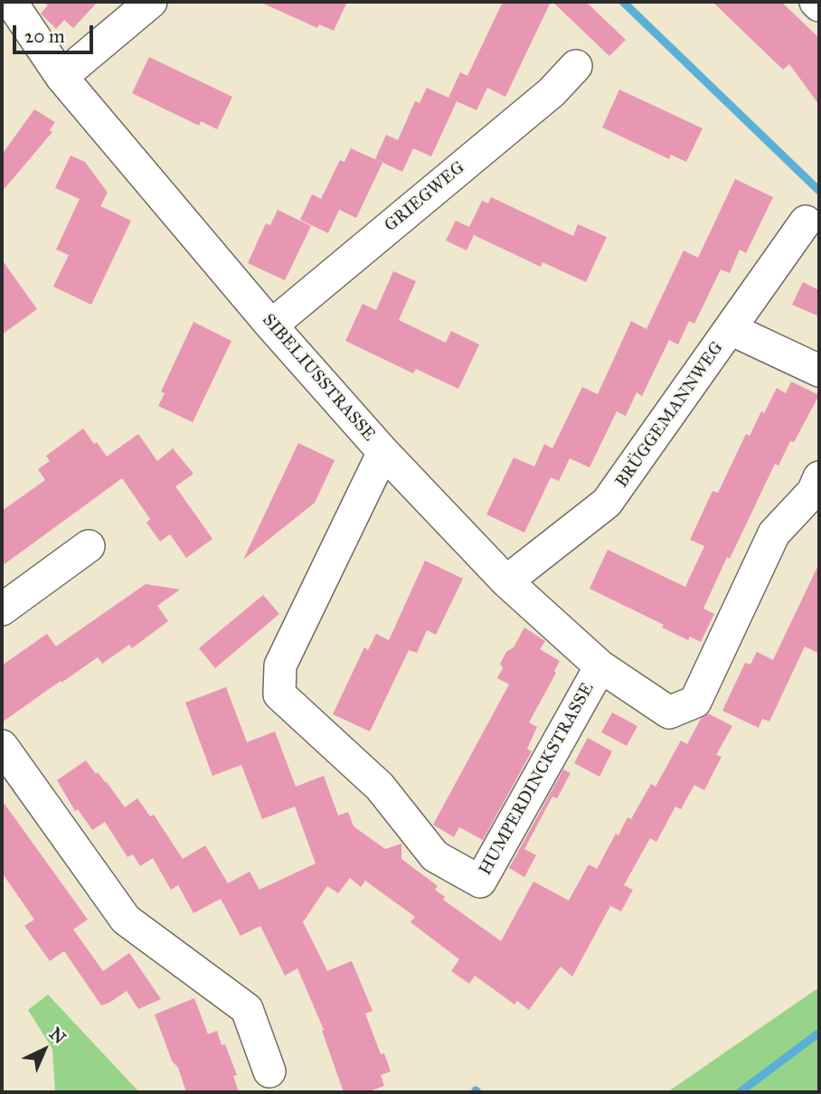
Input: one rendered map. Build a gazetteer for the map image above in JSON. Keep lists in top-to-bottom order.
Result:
{
  "streets": {
    "street": [
      "GRIEGWEG",
      "SIBELIUSSTRASSE",
      "BRÜGGEMANNWEG",
      "HUMPERDINCKSTRASSE"
    ]
  },
  "crossings": [
    ["GRIEGWEG", "SIBELIUSSTRASSE"],
    ["SIBELIUSSTRASSE", "BRÜGGEMANNWEG"],
    ["SIBELIUSSTRASSE", "HUMPERDINCKSTRASSE"]
  ],
  "scale_bar": "20 m",
  "north": "top right"
}
